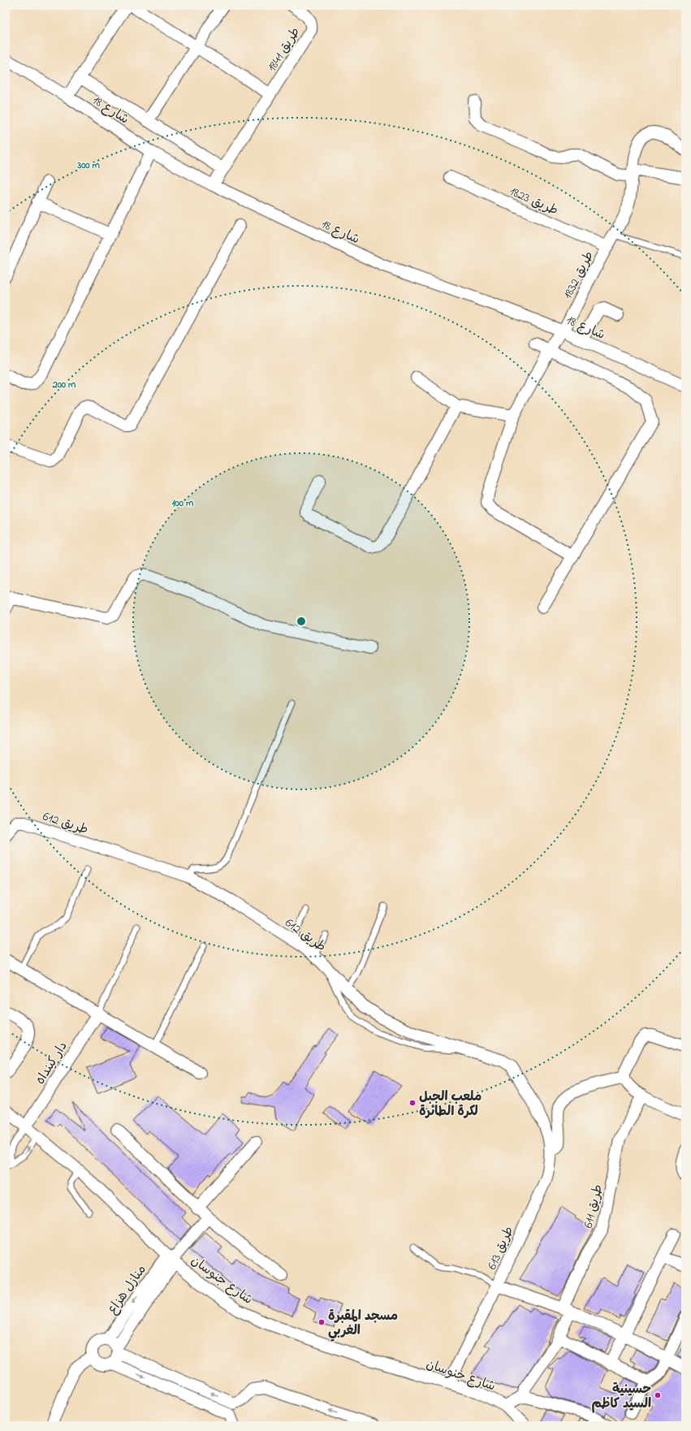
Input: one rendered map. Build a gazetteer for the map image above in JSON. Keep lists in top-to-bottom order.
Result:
{
  "streets": {
    "street": [
      "طريق 1841",
      "شارع 18",
      "طريق 1823",
      "طريق 1832",
      "طريق 612",
      "دار كينداه",
      "طريق 611",
      "طريق 613",
      "شارع جنوسان",
      "منازل هزاع"
    ]
  },
  "crossings": [
    ["طريق 1841", "شارع 18"],
    ["شارع 18", "طريق 1832"],
    ["طريق 1823", "طريق 1832"],
    ["طريق 612", "طريق 613"],
    ["دار كينداه", "شارع جنوسان"],
    ["طريق 613", "شارع جنوسان"],
    ["شارع جنوسان", "منازل هزاع"]
  ],
  "places": ["ملعب الجبل لكرة الطائرة", "مسجد المقبرة الغربي", "حسينية السيد كاظم"],
  "rings": ["300 m", "200 m", "100 m"]
}
